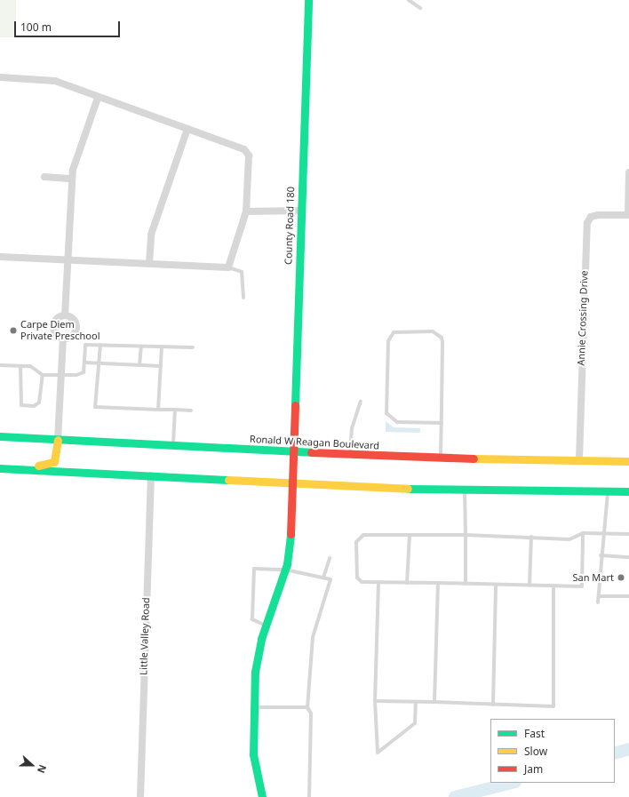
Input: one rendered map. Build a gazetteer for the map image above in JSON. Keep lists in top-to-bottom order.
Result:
{
  "streets": {
    "main road": ["County Road 180", "Ronald W Reagan Boulevard"],
    "street": ["Annie Crossing Drive", "Little Valley Road"]
  },
  "crossings": [
    ["County Road 180", "Ronald W Reagan Boulevard"],
    ["Annie Crossing Drive", "Ronald W Reagan Boulevard"]
  ],
  "places": ["Carpe Diem Private Preschool", "San Mart"],
  "legend": ["Fast", "Slow", "Jam"],
  "scale_bar": "100 m",
  "north": "right"
}
